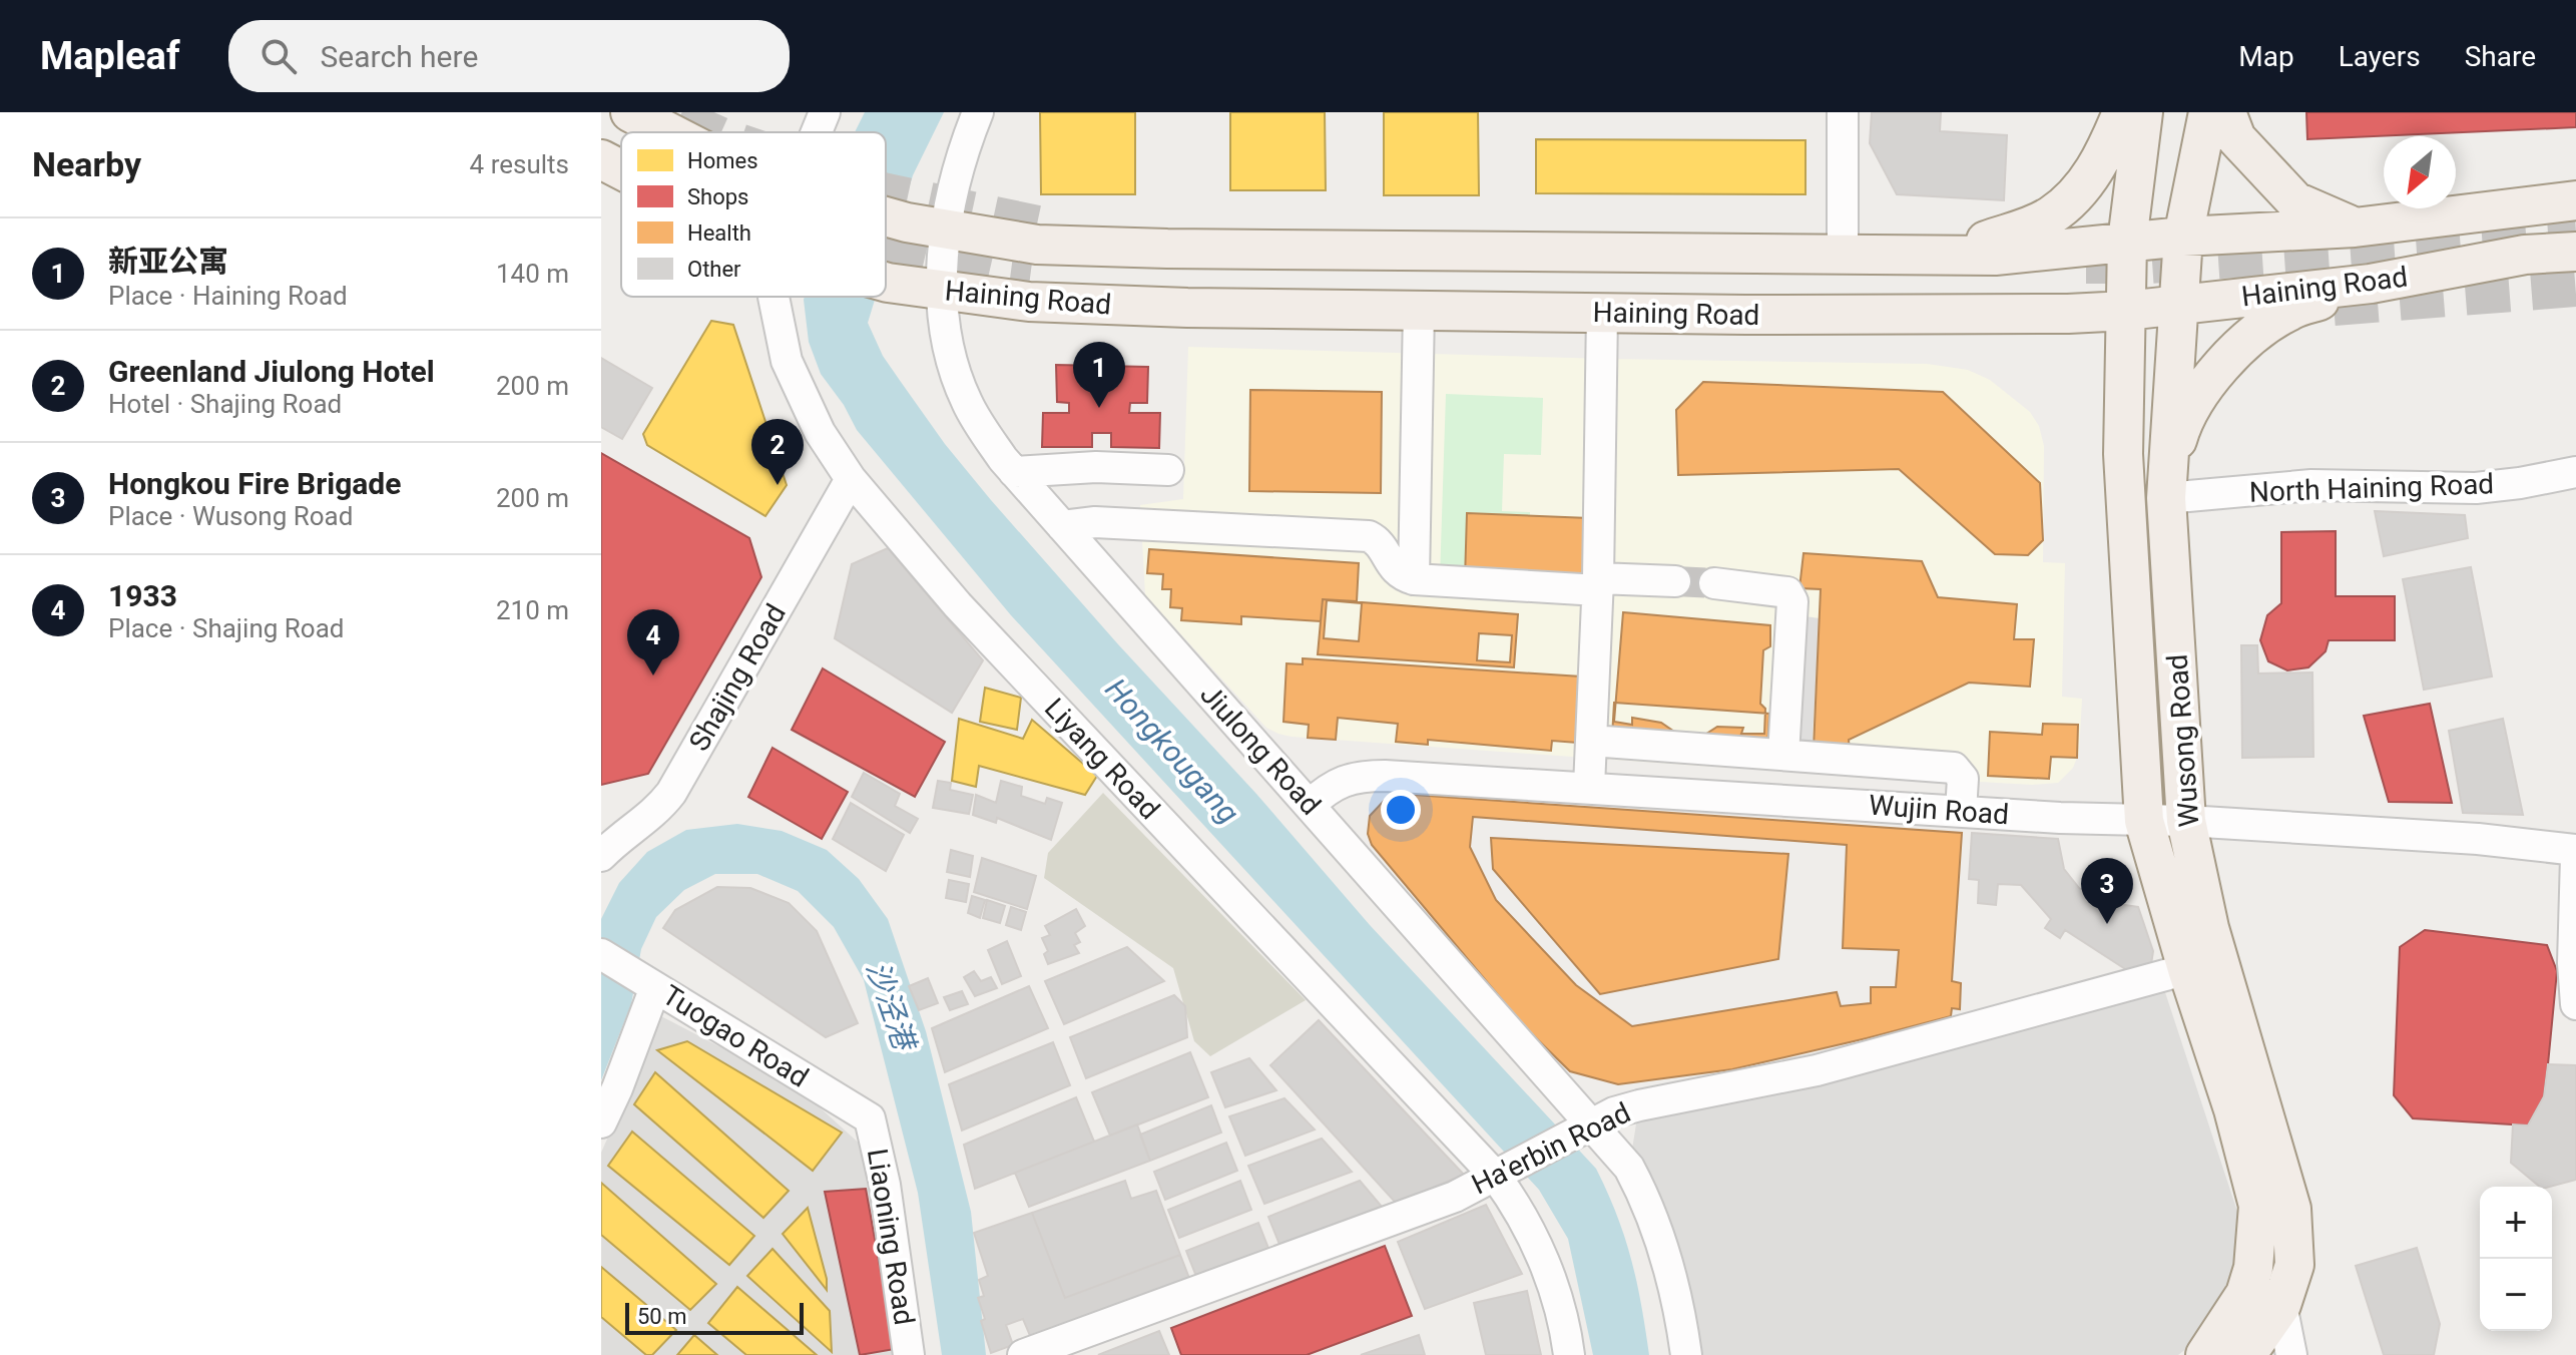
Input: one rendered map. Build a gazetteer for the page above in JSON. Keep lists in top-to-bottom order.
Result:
{
  "streets": {
    "main road": ["Haining Road", "Wusong Road"],
    "street": [
      "North Haining Road",
      "Shajing Road",
      "Jiulong Road",
      "Liyang Road",
      "Wujin Road",
      "Tuogao Road",
      "Ha'erbin Road",
      "Liaoning Road"
    ]
  },
  "crossings": [
    ["Haining Road", "Wusong Road"],
    ["Haining Road", "Jiulong Road"],
    ["North Haining Road", "Wusong Road"],
    ["Shajing Road", "Liyang Road"],
    ["Wusong Road", "Wujin Road"],
    ["Wusong Road", "Ha'erbin Road"],
    ["Jiulong Road", "Wujin Road"],
    ["Jiulong Road", "Ha'erbin Road"],
    ["Liyang Road", "Ha'erbin Road"],
    ["Tuogao Road", "Liaoning Road"]
  ],
  "water": ["Hongkougang", "沙泾港"],
  "legend": [
    "Homes",
    "Shops",
    "Health",
    "Other"
  ],
  "scale_bar": "50 m",
  "north": "bottom left",
  "page": {
    "header": "Mapleaf",
    "search": "Search here",
    "nav": ["Map", "Layers", "Share"],
    "heading": ["Nearby", "4 results"],
    "list": [
      {
        "mark": "1",
        "name": "新亚公寓",
        "note": "Place · Haining Road",
        "value": "140 m"
      },
      {
        "mark": "2",
        "name": "Greenland Jiulong Hotel",
        "note": "Hotel · Shajing Road",
        "value": "200 m"
      },
      {
        "mark": "3",
        "name": "Hongkou Fire Brigade",
        "note": "Place · Wusong Road",
        "value": "200 m"
      },
      {
        "mark": "4",
        "name": "1933",
        "note": "Place · Shajing Road",
        "value": "210 m"
      }
    ],
    "pins": [
      "1",
      "2",
      "4",
      "3"
    ],
    "map_buttons": ["+", "−"],
    "scale": "50 m"
  }
}
